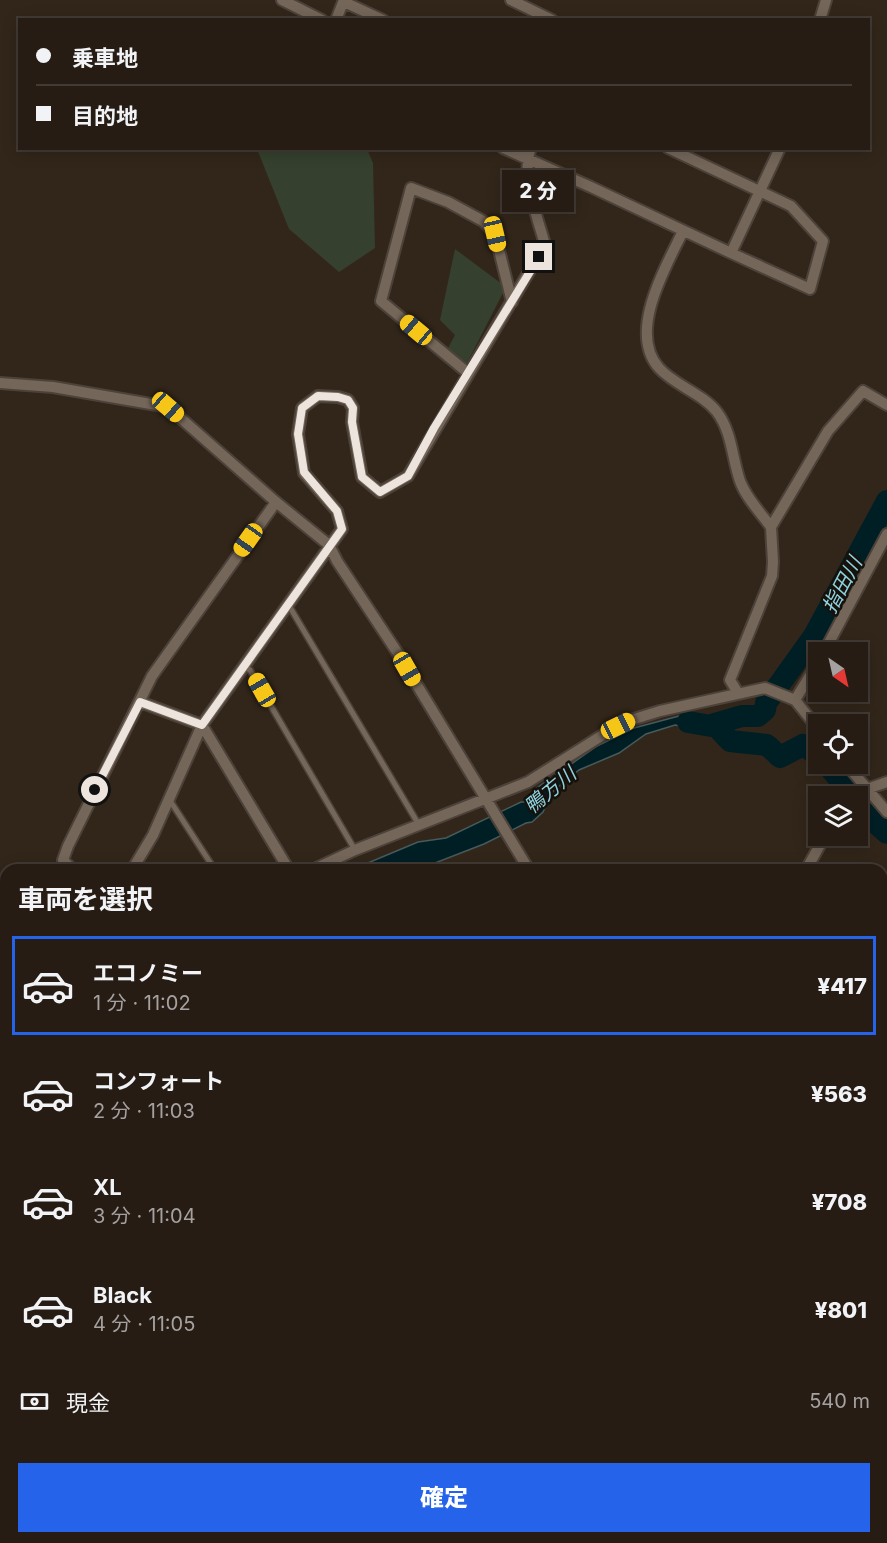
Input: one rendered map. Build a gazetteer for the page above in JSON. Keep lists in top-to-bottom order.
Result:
{
  "water": ["指田川", "鴨方川"],
  "north": "bottom right",
  "page": {
    "banner": ["乗車地", "目的地"],
    "bubble": "2 分",
    "heading": "車両を選択",
    "list": [
      {
        "name": "エコノミー",
        "note": "1 分 · 11:02",
        "value": "¥417"
      },
      {
        "name": "コンフォート",
        "note": "2 分 · 11:03",
        "value": "¥563"
      },
      {
        "name": "XL",
        "note": "3 分 · 11:04",
        "value": "¥708"
      },
      {
        "name": "Black",
        "note": "4 分 · 11:05",
        "value": "¥801"
      }
    ],
    "pay": ["現金", "540 m"],
    "buttons": "確定"
  }
}
